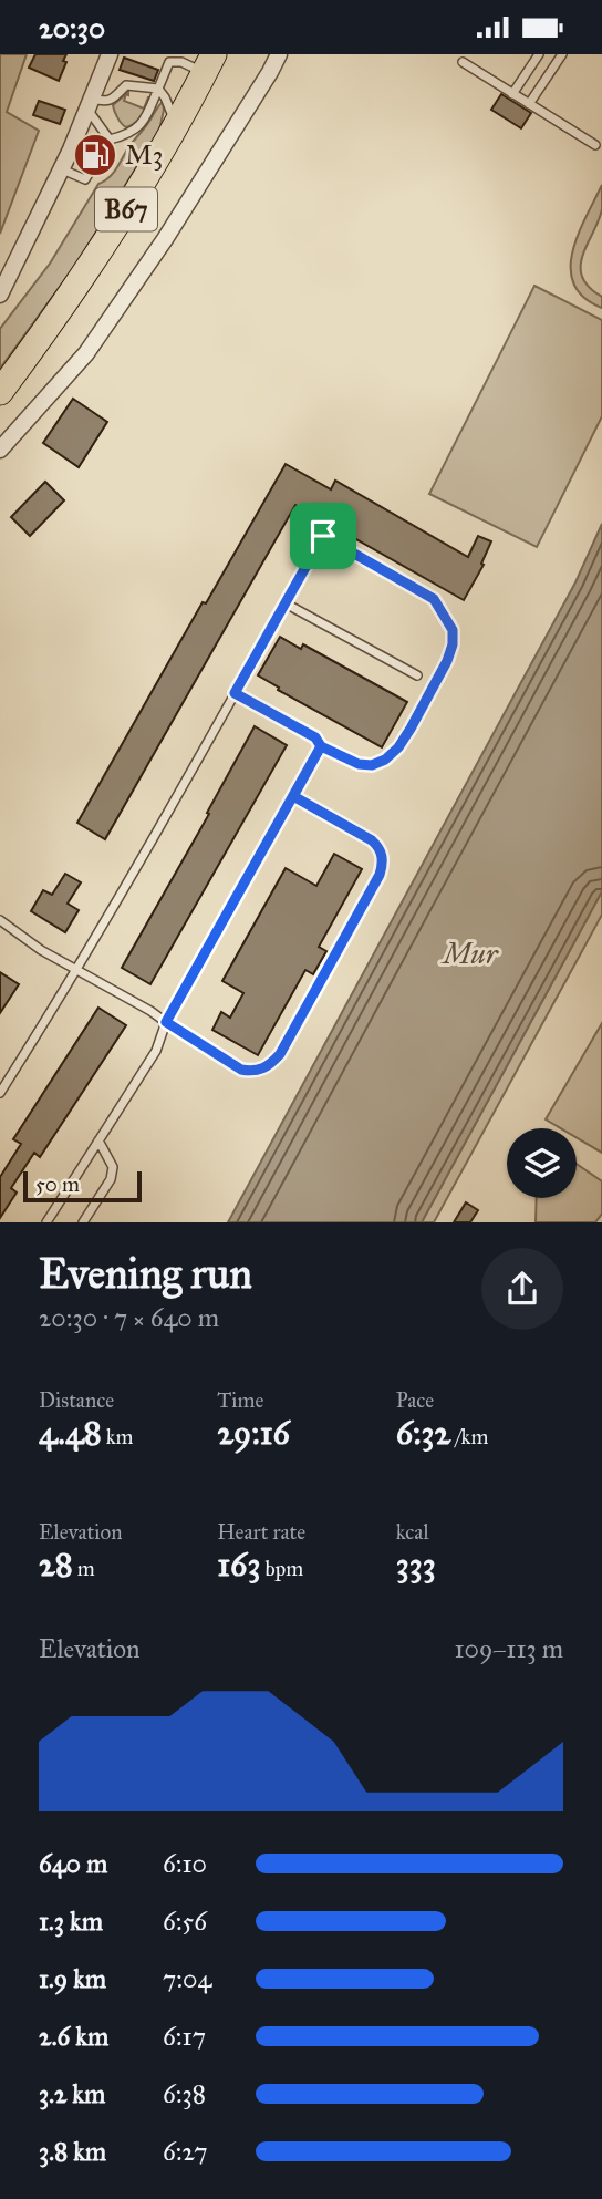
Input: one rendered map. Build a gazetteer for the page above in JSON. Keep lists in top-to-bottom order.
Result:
{
  "streets": {
    "main road": ["B67"]
  },
  "water": ["Mur"],
  "places": {
    "fuel station": ["M3"]
  },
  "scale_bar": "50 m",
  "page": {
    "status": "20:30",
    "scale": "50 m",
    "heading": ["Evening run", "20:30 · 7 × 640 m"],
    "stats": [
      ["Distance", "4.48 km"],
      ["Time", "29:16"],
      ["Pace", "6:32 /km"],
      ["Elevation", "28 m"],
      ["Heart rate", "163 bpm"],
      ["kcal", "333"]
    ],
    "chart": ["Elevation", "109–113 m"],
    "list": [
      {
        "name": "640 m",
        "note": "6:10"
      },
      {
        "name": "1.3 km",
        "note": "6:56"
      },
      {
        "name": "1.9 km",
        "note": "7:04"
      },
      {
        "name": "2.6 km",
        "note": "6:17"
      },
      {
        "name": "3.2 km",
        "note": "6:38"
      },
      {
        "name": "3.8 km",
        "note": "6:27"
      }
    ]
  }
}
